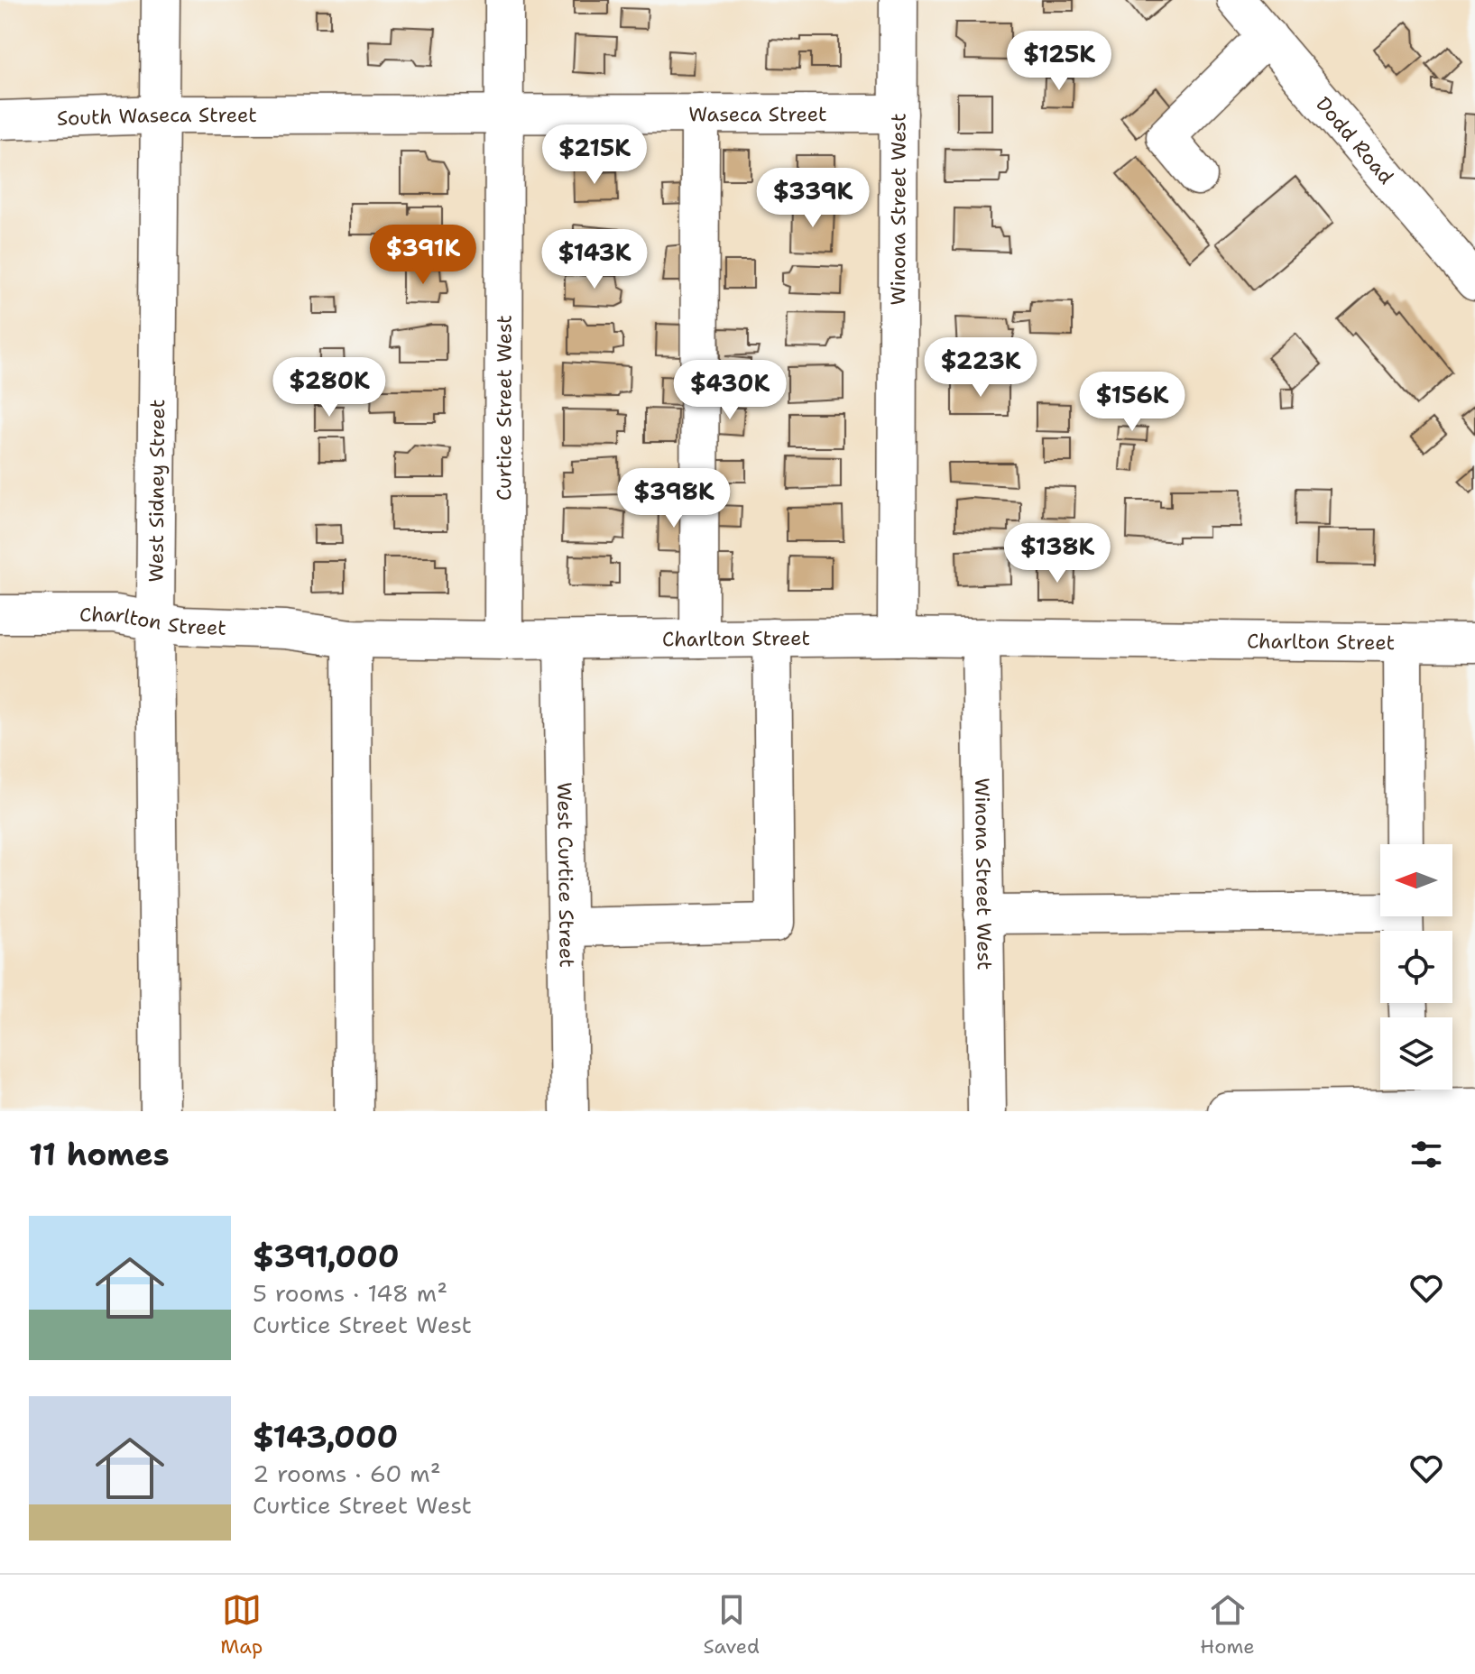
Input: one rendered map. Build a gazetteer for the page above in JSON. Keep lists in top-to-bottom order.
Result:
{
  "streets": {
    "street": [
      "Waseca Street",
      "South Waseca Street",
      "Dodd Road",
      "Winona Street West",
      "Curtice Street West",
      "West Sidney Street",
      "Charlton Street",
      "West Curtice Street"
    ]
  },
  "crossings": [
    ["Waseca Street", "South Waseca Street"],
    ["Waseca Street", "Winona Street West"],
    ["Waseca Street", "Curtice Street West"],
    ["South Waseca Street", "West Sidney Street"],
    ["Winona Street West", "Charlton Street"],
    ["Curtice Street West", "Charlton Street"],
    ["West Sidney Street", "Charlton Street"],
    ["Charlton Street", "West Curtice Street"]
  ],
  "north": "left",
  "page": {
    "price": [
      "$125K",
      "$215K",
      "$339K",
      "$391K",
      "$143K",
      "$223K",
      "$280K",
      "$430K",
      "$156K",
      "$398K",
      "$138K"
    ],
    "heading": "11 homes",
    "list": [
      {
        "name": "$391,000",
        "note": "5 rooms · 148 m² · Curtice Street West"
      },
      {
        "name": "$143,000",
        "note": "2 rooms · 60 m² · Curtice Street West"
      }
    ],
    "tabs": ["Map", "Saved", "Home"]
  }
}
